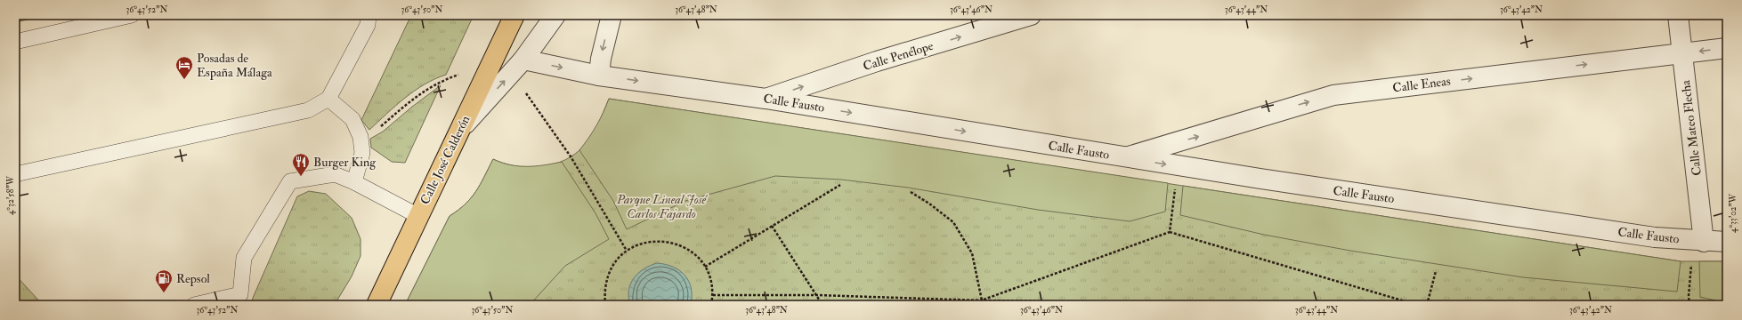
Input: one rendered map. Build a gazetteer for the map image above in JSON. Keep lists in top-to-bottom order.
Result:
{
  "streets": {
    "main road": ["Calle José Calderón"],
    "street": [
      "Calle Penélope",
      "Calle Eneas",
      "Calle Fausto",
      "Calle Mateo Flecha"
    ]
  },
  "crossings": [
    ["Calle Penélope", "Calle Fausto"],
    ["Calle Eneas", "Calle Fausto"],
    ["Calle Eneas", "Calle Mateo Flecha"],
    ["Calle Fausto", "Calle Mateo Flecha"]
  ],
  "one_way": ["Calle Penélope", "Calle Eneas", "Calle Fausto"],
  "parks": ["Parque Lineal José Carlos Fajardo"],
  "places": {
    "hotel": ["Posadas de España Málaga"],
    "restaurant": ["Burger King"],
    "fuel station": ["Repsol"]
  },
  "coordinates": [
    "36°43'52\"N",
    "36°43'50\"N",
    "36°43'48\"N",
    "36°43'46\"N",
    "36°43'44\"N",
    "36°43'42\"N",
    "4°32'58\"W",
    "4°33'02\"W"
  ]
}
